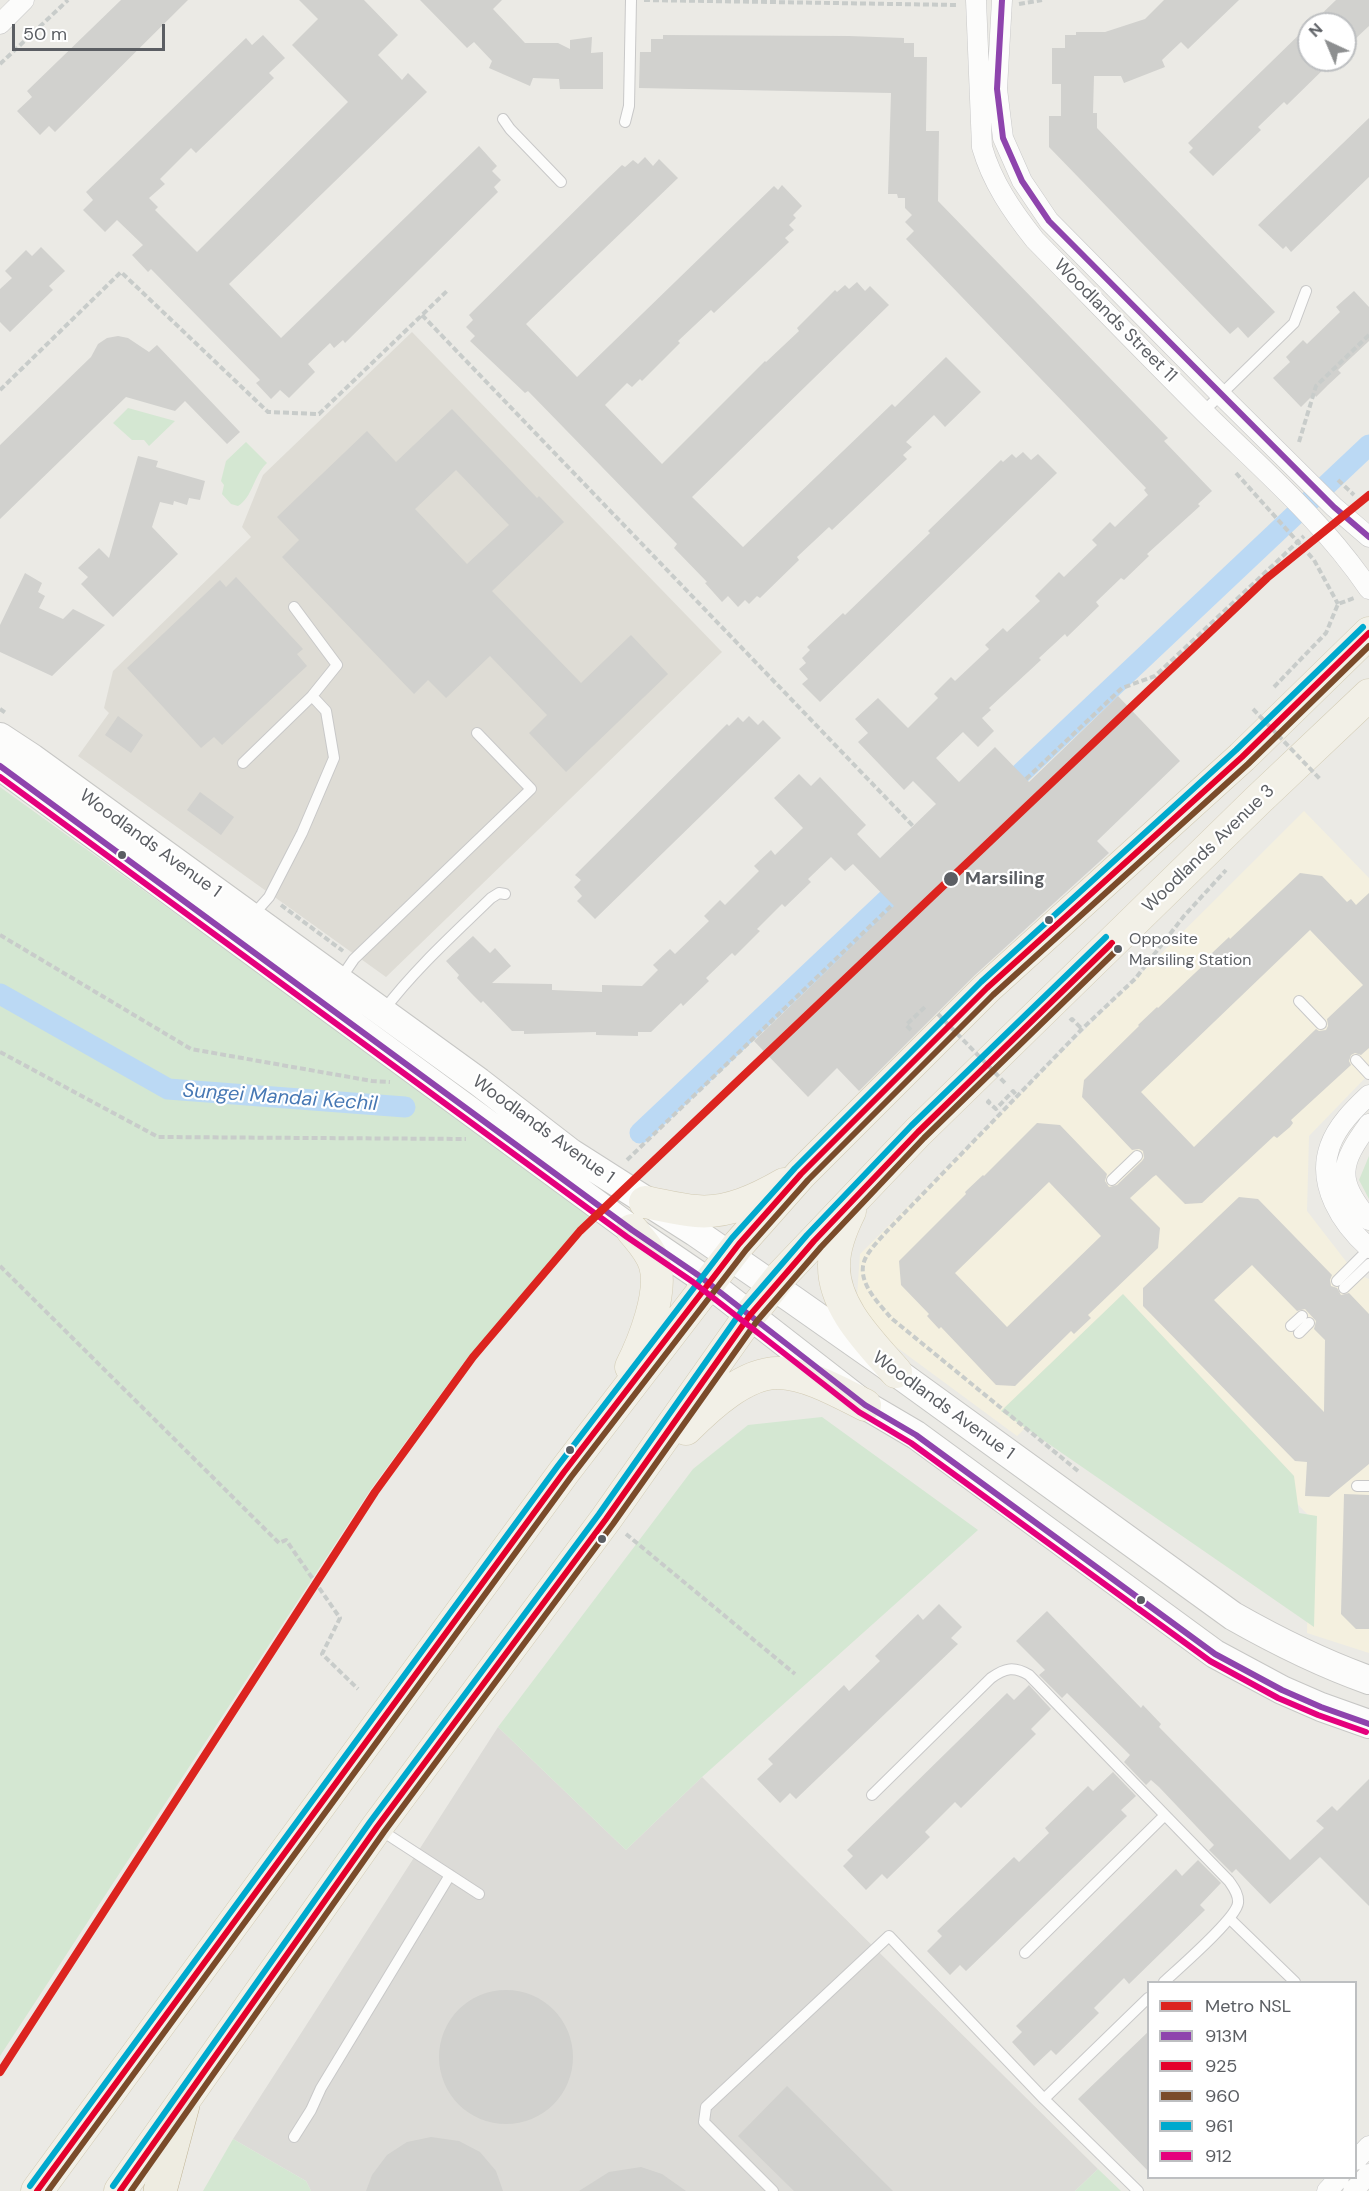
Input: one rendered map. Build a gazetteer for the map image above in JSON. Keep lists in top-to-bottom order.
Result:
{
  "streets": {
    "main road": ["Woodlands Avenue 1", "Woodlands Avenue 3"],
    "street": ["Woodlands Street 11"]
  },
  "crossings": [
    ["Woodlands Avenue 1", "Woodlands Avenue 3"]
  ],
  "water": ["Sungei Mandai Kechil"],
  "places": ["Marsiling", "Opposite Marsiling Station"],
  "lines": [
    "transit line 913M",
    "metro line NSL",
    "transit line 961",
    "transit line 925",
    "transit line 960",
    "transit line 912"
  ],
  "legend": [
    "Metro NSL",
    "913M",
    "925",
    "960",
    "961",
    "912"
  ],
  "scale_bar": "50 m",
  "north": "top left"
}
